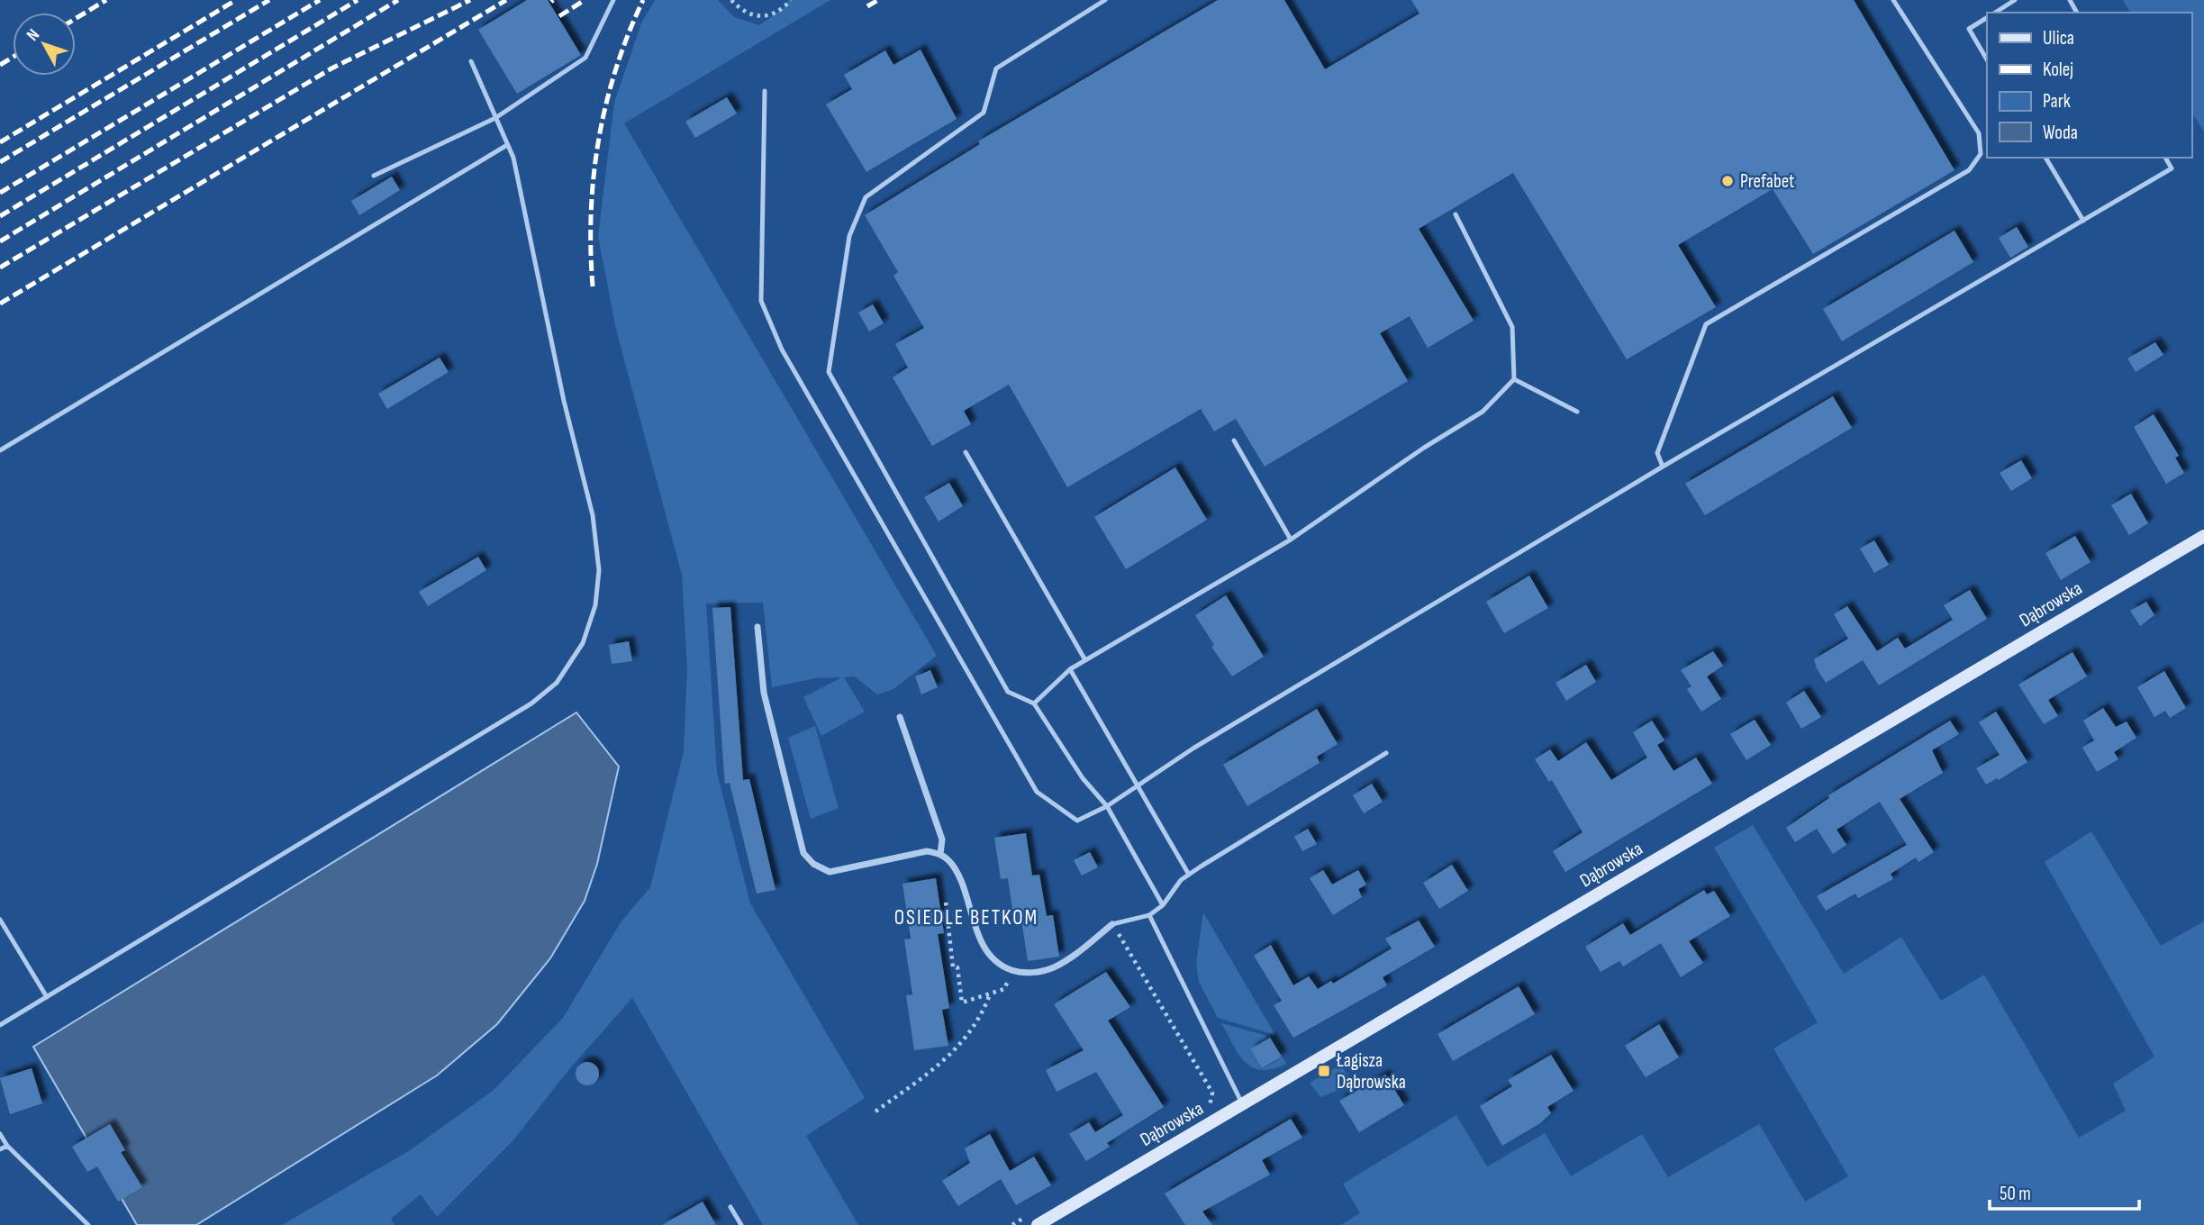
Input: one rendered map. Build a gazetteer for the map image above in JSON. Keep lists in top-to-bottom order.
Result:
{
  "streets": {
    "street": ["Dąbrowska"]
  },
  "districts": ["OSIEDLE BETKOM"],
  "places": {
    "other": ["Prefabet"],
    "transit": ["Łagisza Dąbrowska"]
  },
  "legend": [
    "Ulica",
    "Kolej",
    "Park",
    "Woda"
  ],
  "scale_bar": "50 m",
  "north": "top left"
}
